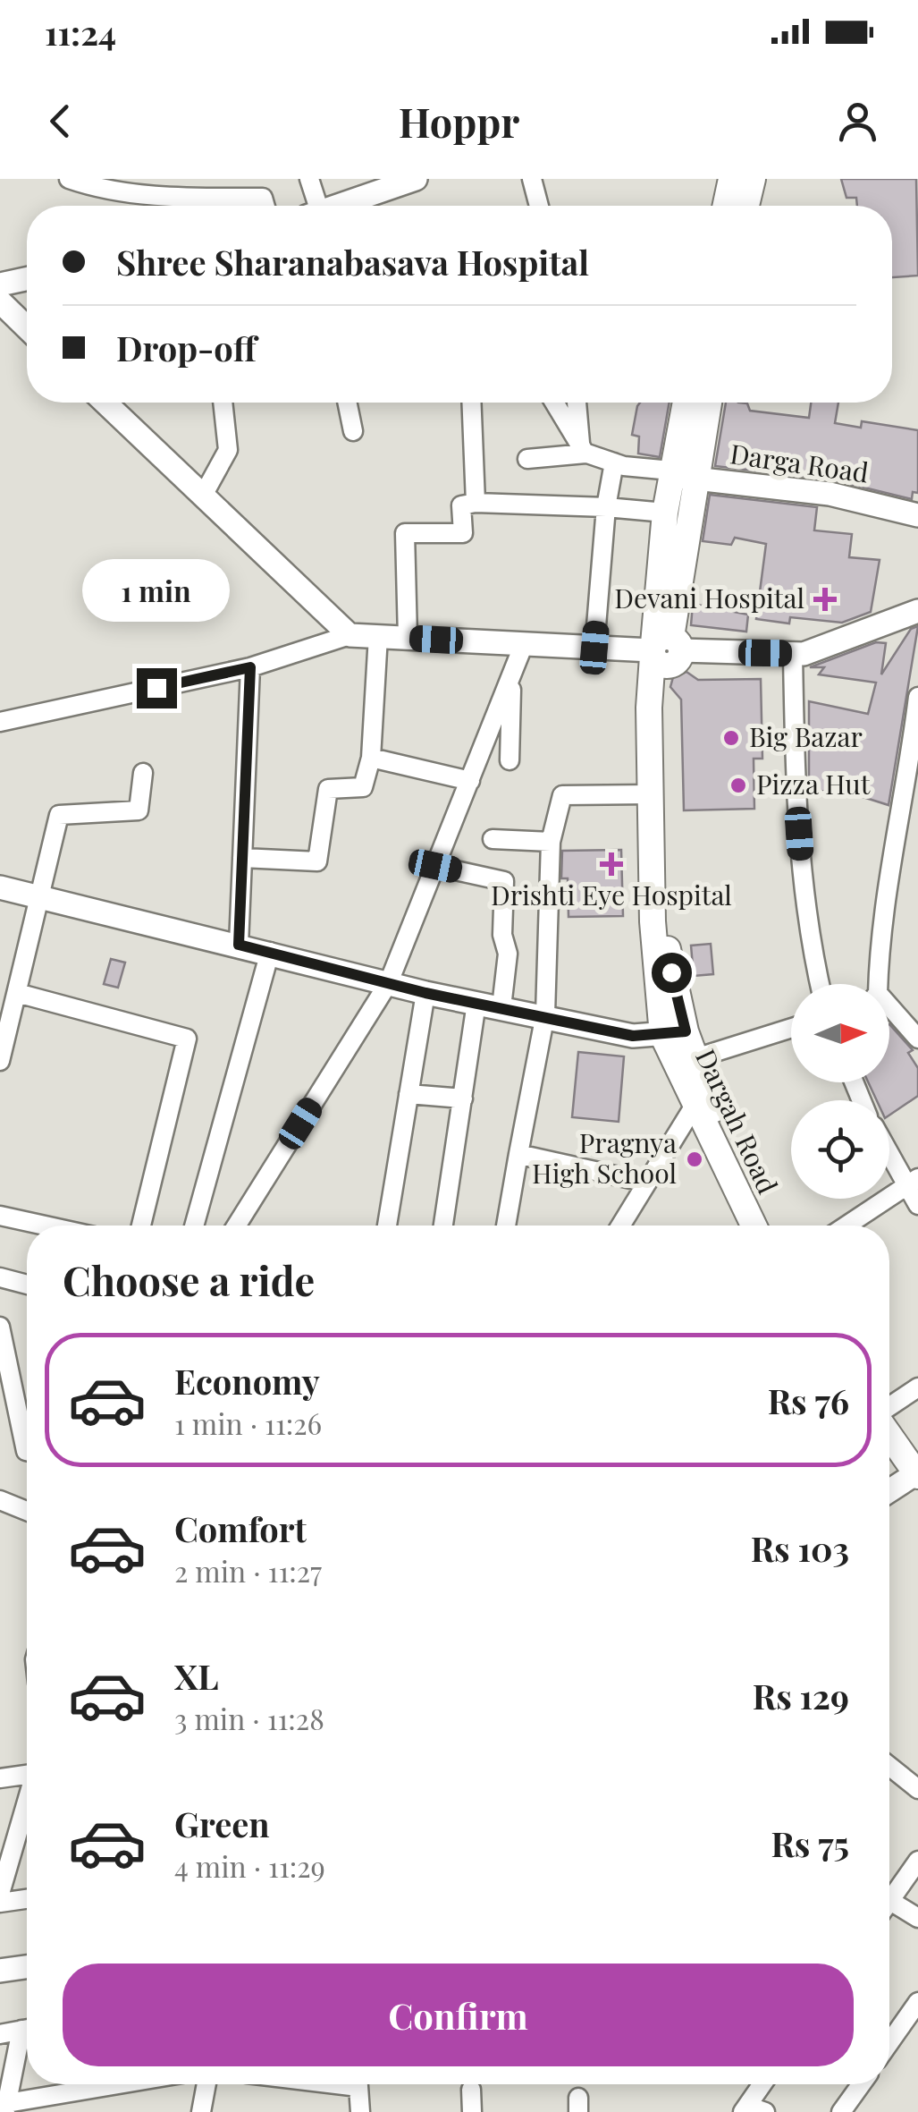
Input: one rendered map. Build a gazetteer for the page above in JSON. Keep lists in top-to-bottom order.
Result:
{
  "streets": {
    "main road": ["Dargah Road"],
    "street": ["Darga Road"]
  },
  "crossings": [
    ["Darga Road", "Dargah Road"]
  ],
  "places": {
    "health": ["Devani Hospital", "Drishti Eye Hospital"],
    "other": ["Big Bazar", "Pizza Hut", "Pragnya High School"]
  },
  "north": "right",
  "page": {
    "status": "11:24",
    "header": "Hoppr",
    "banner": ["Shree Sharanabasava Hospital", "Drop-off"],
    "bubble": "1 min",
    "heading": "Choose a ride",
    "list": [
      {
        "name": "Economy",
        "note": "1 min · 11:26",
        "value": "Rs 76"
      },
      {
        "name": "Comfort",
        "note": "2 min · 11:27",
        "value": "Rs 103"
      },
      {
        "name": "XL",
        "note": "3 min · 11:28",
        "value": "Rs 129"
      },
      {
        "name": "Green",
        "note": "4 min · 11:29",
        "value": "Rs 75"
      }
    ],
    "buttons": "Confirm"
  }
}
